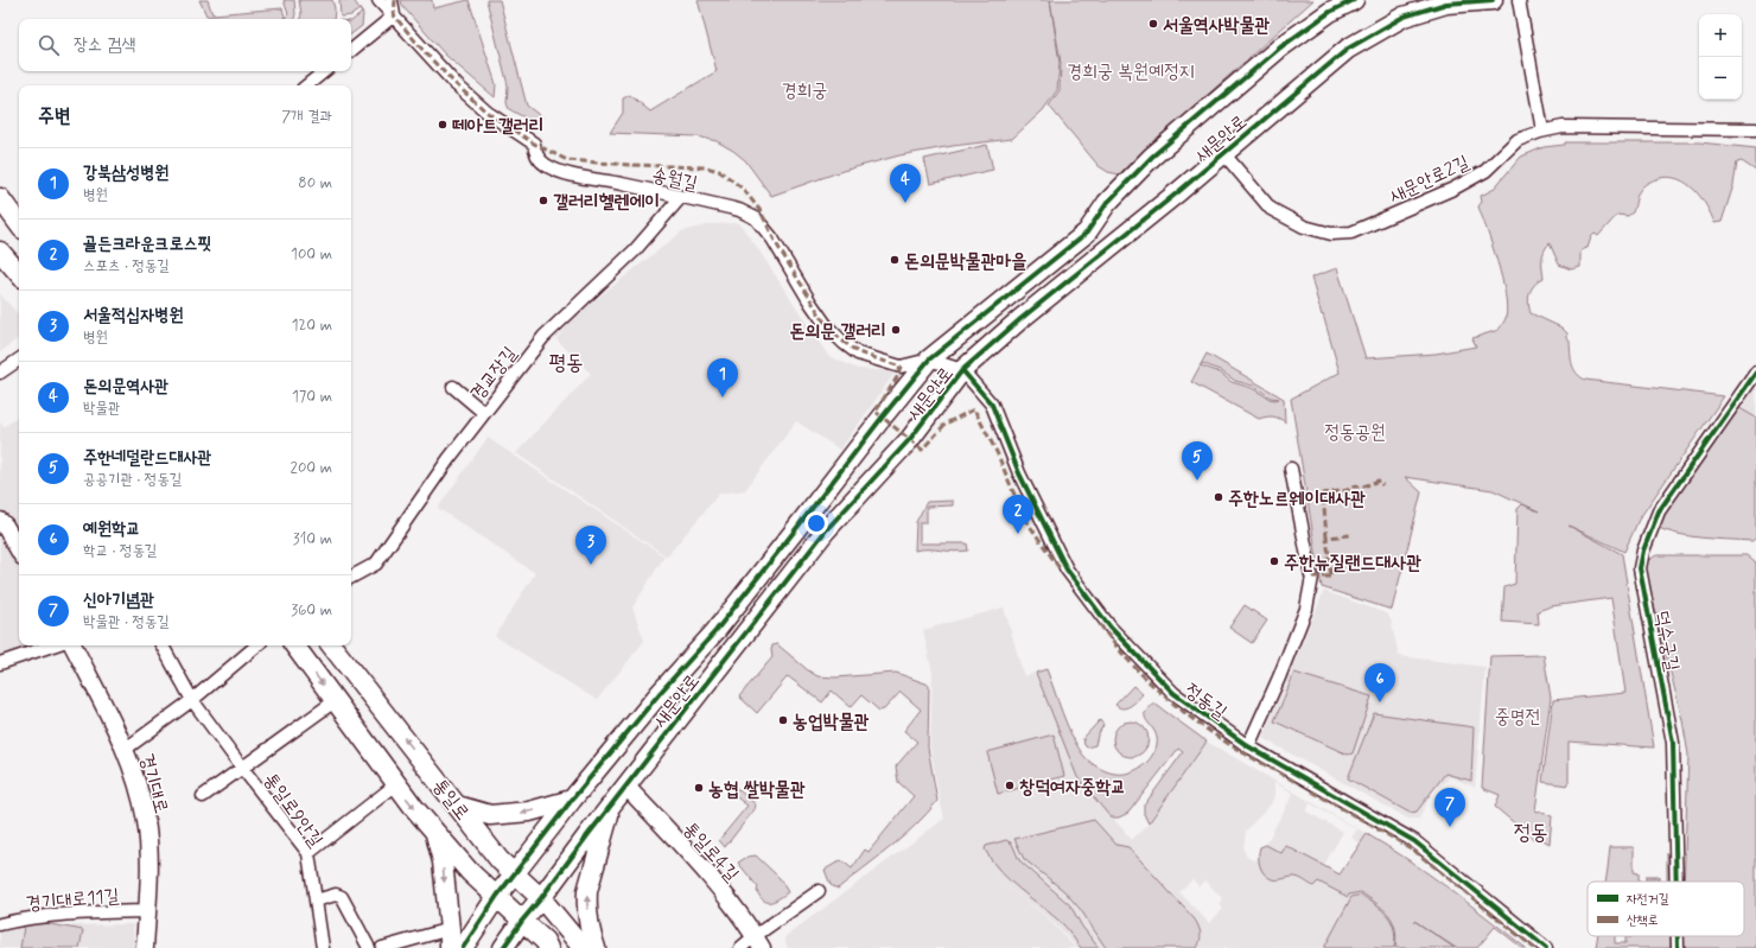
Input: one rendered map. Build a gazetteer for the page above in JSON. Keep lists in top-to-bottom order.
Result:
{
  "streets": {
    "main road": [
      "새문안로",
      "경기대로",
      "통일로",
      "통일로4길"
    ],
    "street": [
      "송월길",
      "새문안로2길",
      "경교장길",
      "덕수궁길",
      "정동길",
      "통일로9안길",
      "경기대로11길"
    ]
  },
  "crossings": [
    ["새문안로", "송월길"],
    ["새문안로", "새문안로2길"],
    ["새문안로", "정동길"],
    ["새문안로", "통일로"],
    ["새문안로", "통일로4길"],
    ["송월길", "경교장길"],
    ["경기대로", "경기대로11길"]
  ],
  "districts": ["평동", "정동"],
  "parks": [
    "경희궁 복원예정지",
    "경희궁",
    "정동공원",
    "중명전"
  ],
  "places": [
    "서울역사박물관",
    "떼아트갤러리",
    "갤러리헬렌에이",
    "돈의문박물관마을",
    "돈의문 갤러리",
    "주한노르웨이대사관",
    "주한뉴질랜드대사관",
    "농업박물관",
    "창덕여자중학교",
    "농협 쌀박물관"
  ],
  "legend": ["자전거길", "산책로"],
  "page": {
    "map_buttons": ["+", "−"],
    "search": "장소 검색",
    "heading": ["주변", "7개 결과"],
    "list": [
      {
        "mark": "1",
        "name": "강북삼성병원",
        "note": "병원",
        "value": "80 m"
      },
      {
        "mark": "2",
        "name": "골든크라운크로스핏",
        "note": "스포츠 · 정동길",
        "value": "100 m"
      },
      {
        "mark": "3",
        "name": "서울적십자병원",
        "note": "병원",
        "value": "120 m"
      },
      {
        "mark": "4",
        "name": "돈의문역사관",
        "note": "박물관",
        "value": "170 m"
      },
      {
        "mark": "5",
        "name": "주한네덜란드대사관",
        "note": "공공기관 · 정동길",
        "value": "200 m"
      },
      {
        "mark": "6",
        "name": "예원학교",
        "note": "학교 · 정동길",
        "value": "310 m"
      },
      {
        "mark": "7",
        "name": "신아기념관",
        "note": "박물관 · 정동길",
        "value": "360 m"
      }
    ],
    "pins": [
      "4",
      "1",
      "5",
      "2",
      "3",
      "6",
      "7"
    ]
  }
}
